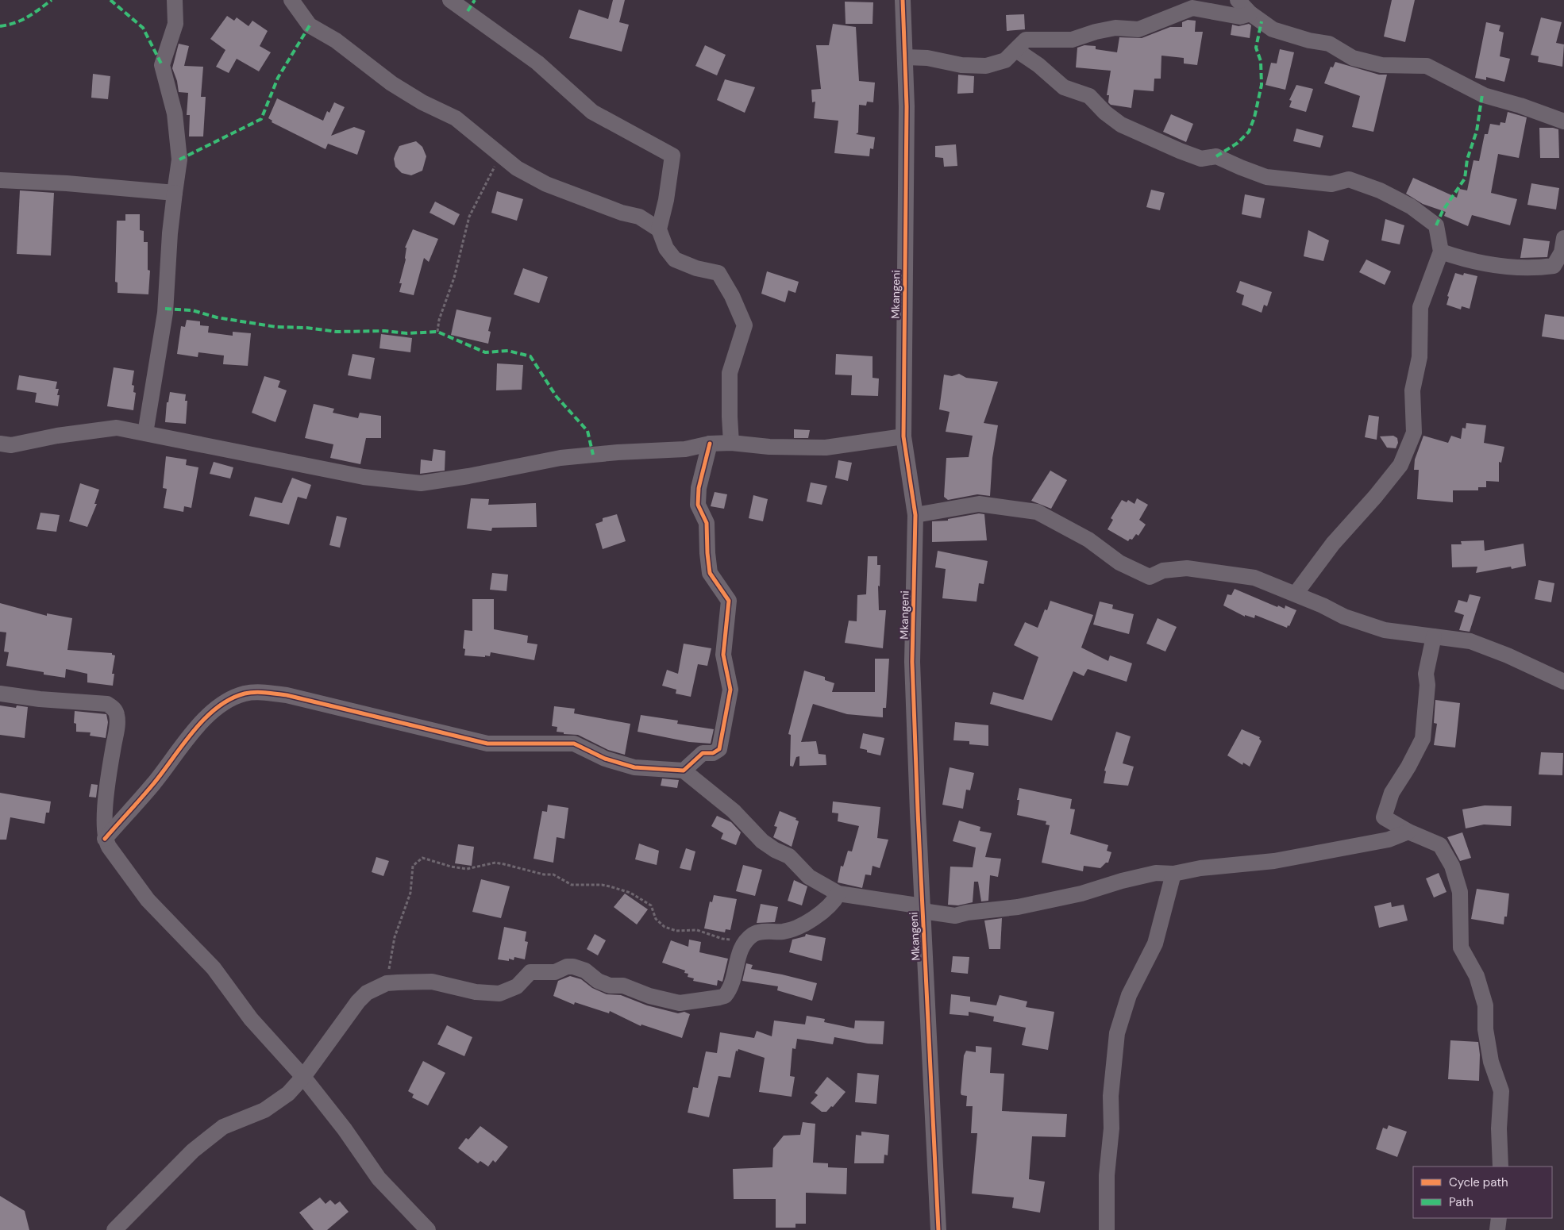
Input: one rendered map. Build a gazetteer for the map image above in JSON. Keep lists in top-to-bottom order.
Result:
{
  "streets": {
    "street": ["Mkangeni"]
  },
  "legend": ["Cycle path", "Path"]
}
